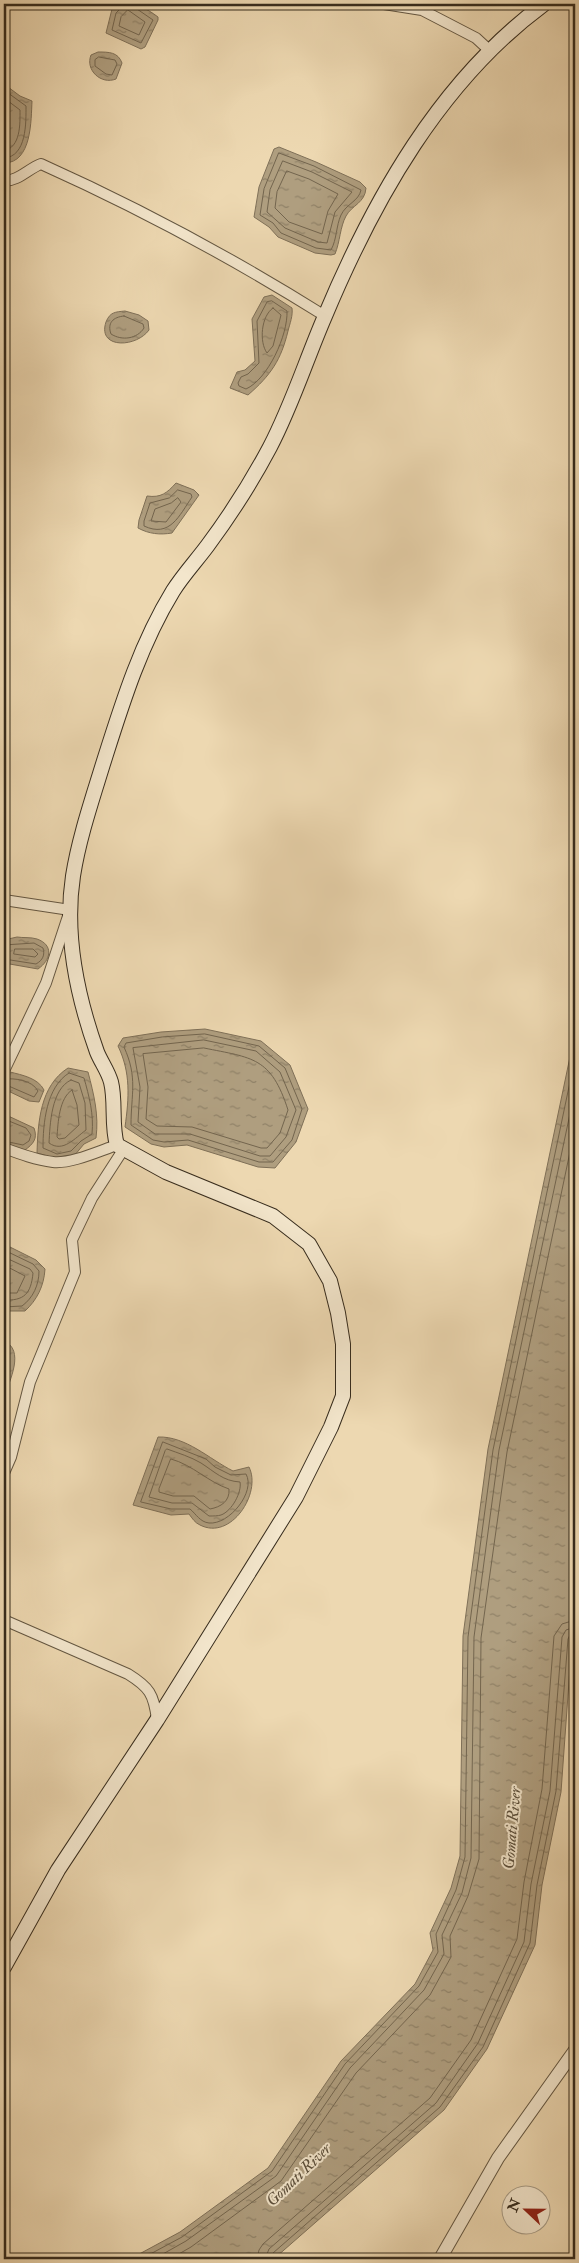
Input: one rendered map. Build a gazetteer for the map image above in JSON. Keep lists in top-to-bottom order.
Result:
{
  "water": ["Gomati River"],
  "north": "left"
}
